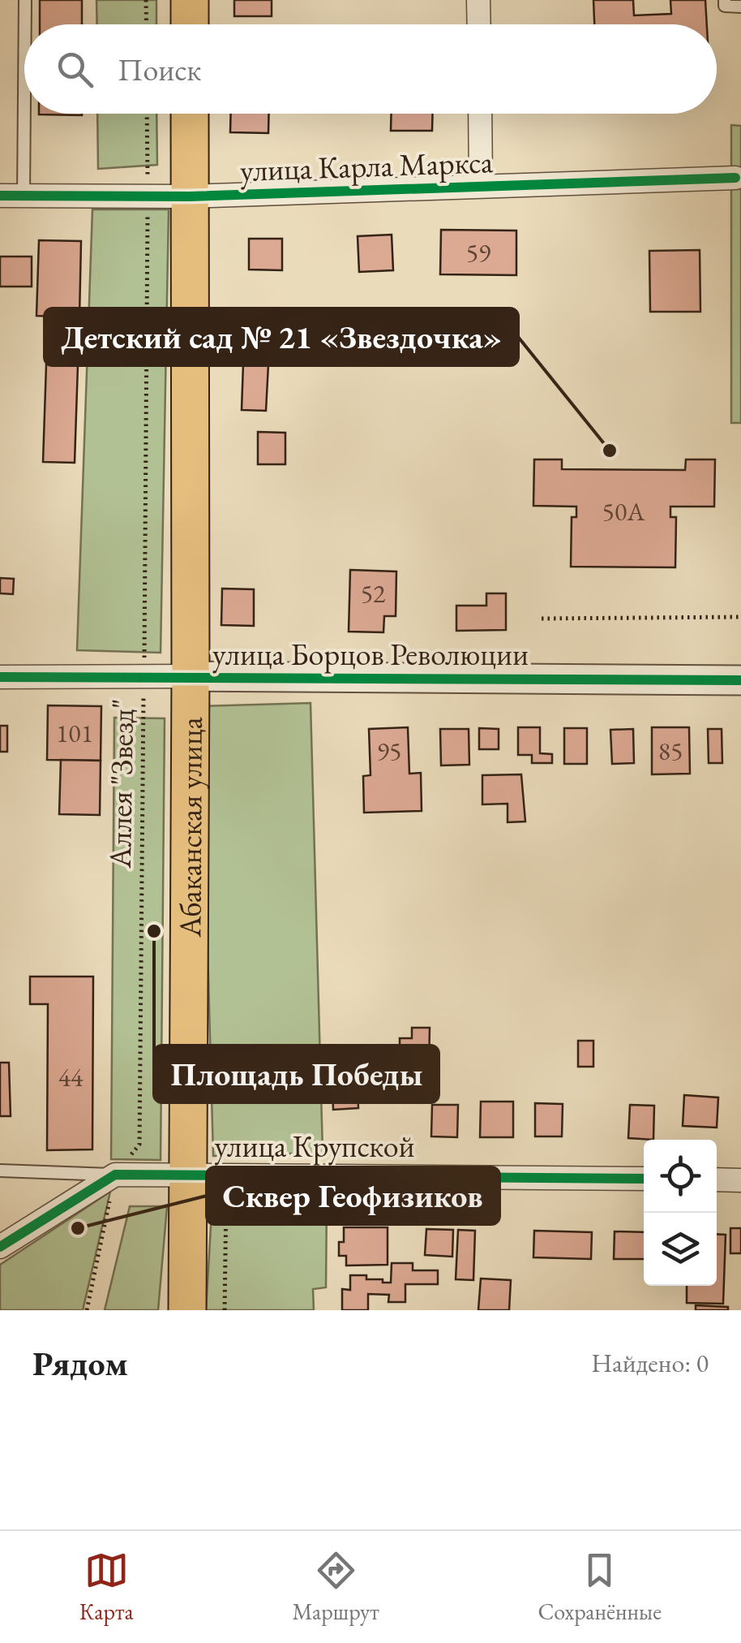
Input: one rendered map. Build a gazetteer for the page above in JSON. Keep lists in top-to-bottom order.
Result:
{
  "streets": {
    "main road": ["Абаканская улица"],
    "street": ["улица Карла Маркса", "улица Борцов Революции", "улица Крупской"],
    "path": ["Аллея \"Звезд\""]
  },
  "crossings": [
    ["улица Карла Маркса", "Аллея \"Звезд\""],
    ["улица Карла Маркса", "Абаканская улица"],
    ["улица Борцов Революции", "Аллея \"Звезд\""],
    ["улица Борцов Революции", "Абаканская улица"],
    ["Аллея \"Звезд\"", "улица Крупской"],
    ["Абаканская улица", "улица Крупской"]
  ],
  "places": ["Детский сад № 21 «Звездочка»", "Площадь Победы", "Сквер Геофизиков"],
  "house_numbers": [
    "59",
    "50А",
    "52",
    "101",
    "95",
    "85",
    "44"
  ],
  "page": {
    "search": "Поиск",
    "heading": ["Рядом", "Найдено: 0"],
    "nav": ["Карта", "Маршрут", "Сохранённые"]
  }
}
